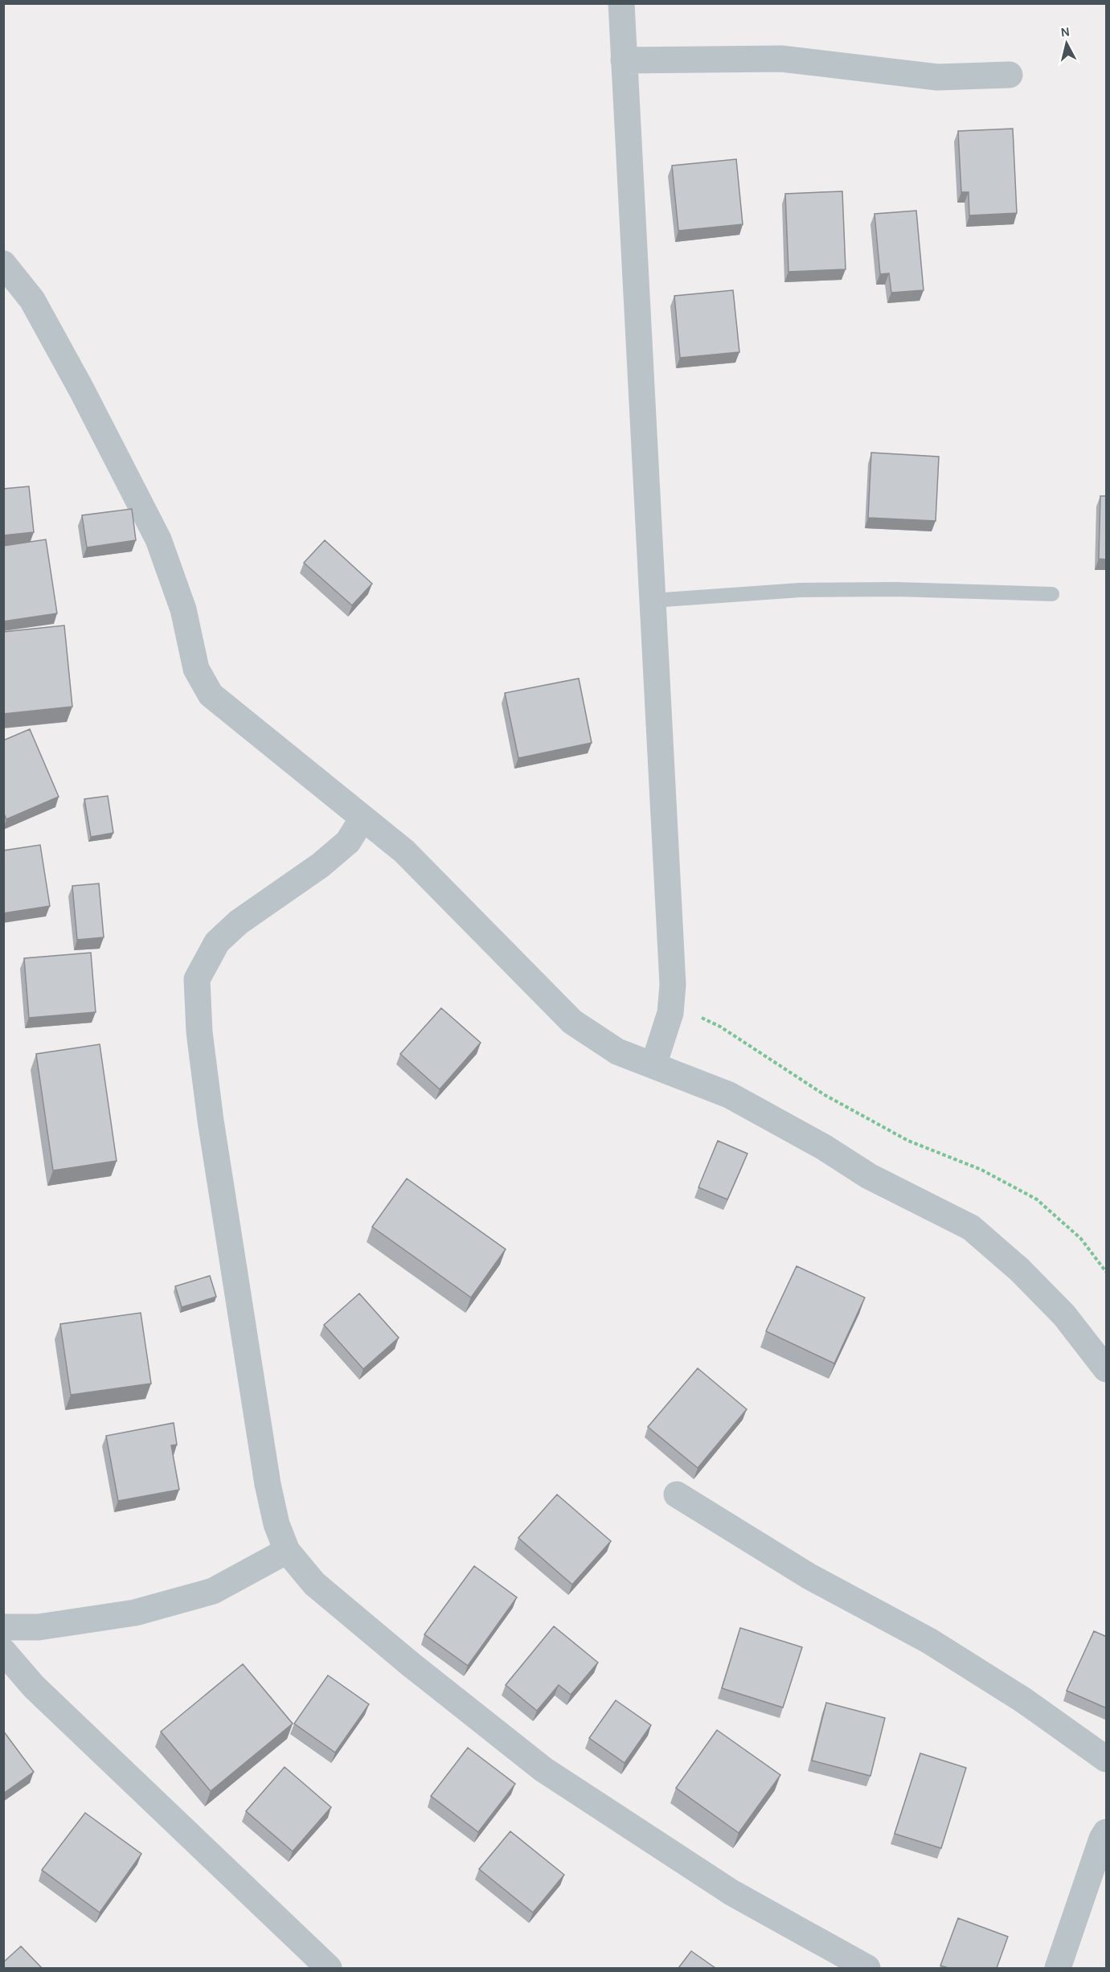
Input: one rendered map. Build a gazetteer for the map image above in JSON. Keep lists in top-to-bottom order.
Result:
{
  "north": "top"
}
